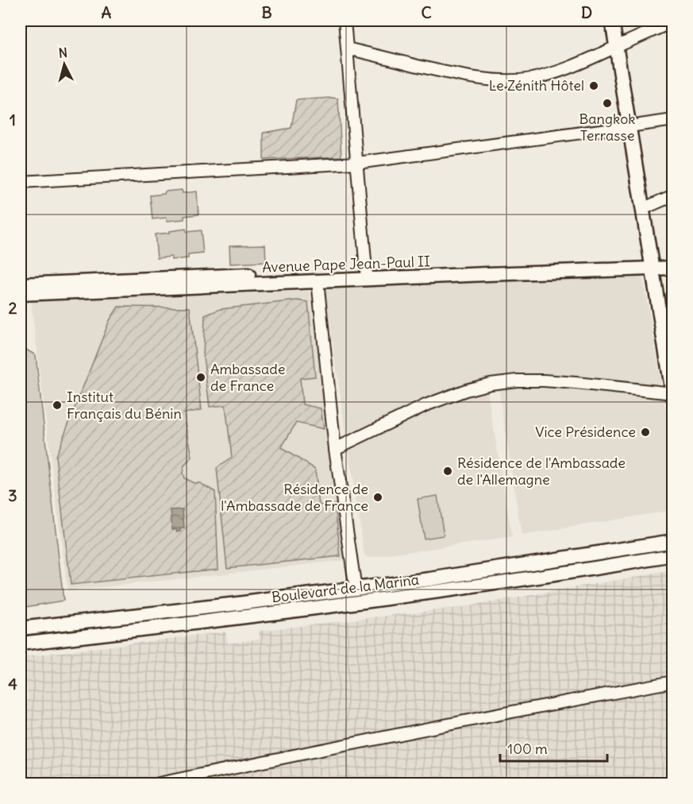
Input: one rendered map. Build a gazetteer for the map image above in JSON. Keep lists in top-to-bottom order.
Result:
{
  "streets": {
    "main road": ["Avenue Pape Jean-Paul II", "Boulevard de la Marina"]
  },
  "places": [
    "Le Zénith Hôtel",
    "Bangkok Terrasse",
    "Ambassade de France",
    "Institut Français du Bénin",
    "Vice Présidence",
    "Résidence de l'Ambassade de l'Allemagne",
    "Résidence de l'Ambassade de France"
  ],
  "scale_bar": "100 m",
  "north": "top",
  "grid": {
    "columns": [
      "A",
      "B",
      "C",
      "D"
    ],
    "rows": [
      "1",
      "2",
      "3",
      "4"
    ]
  }
}
